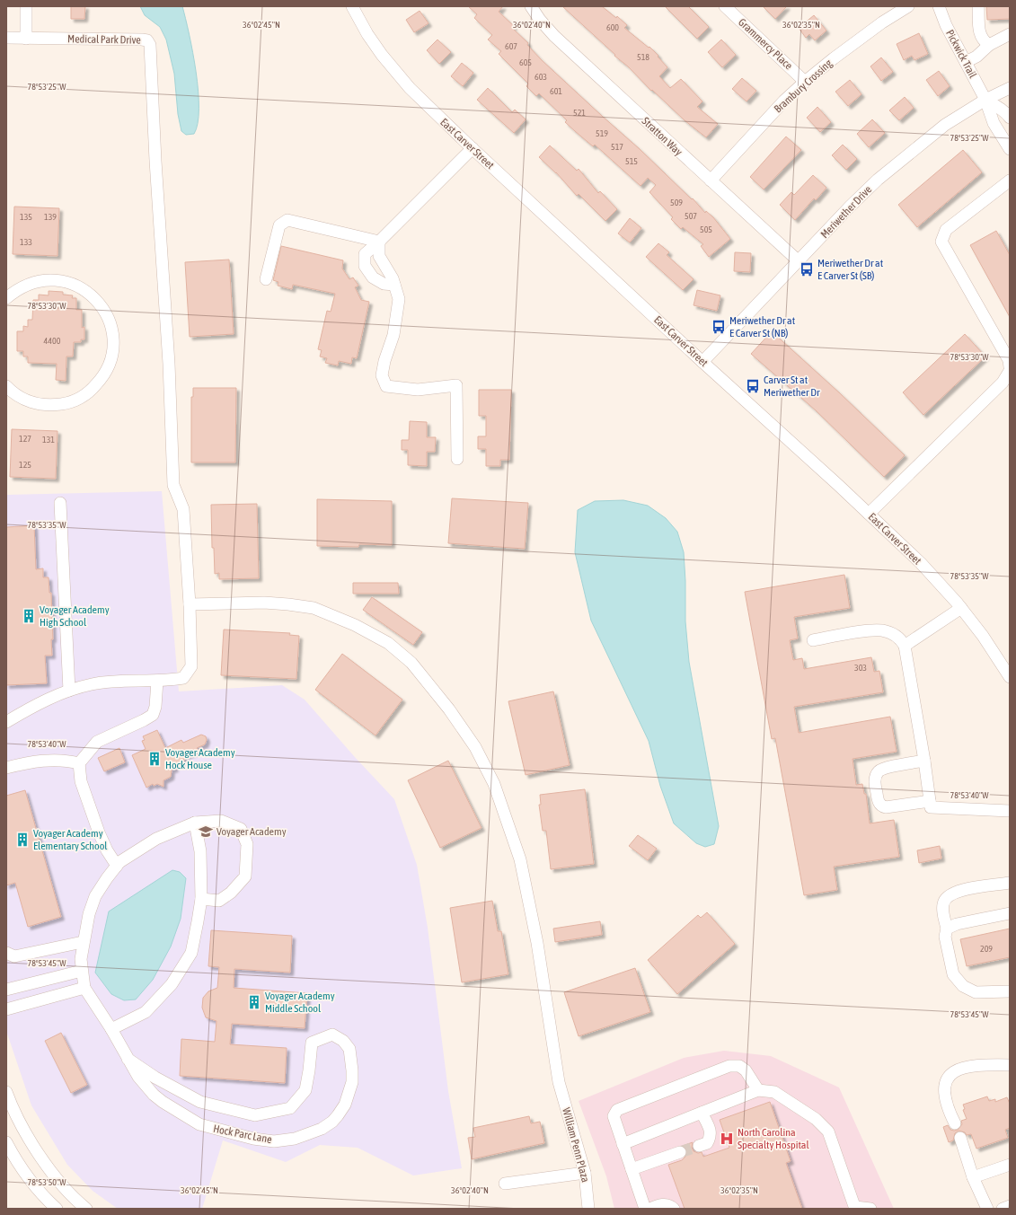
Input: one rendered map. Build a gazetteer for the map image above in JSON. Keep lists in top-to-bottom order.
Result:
{
  "streets": {
    "street": [
      "Medical Park Drive",
      "Grammercy Place",
      "Pickwick Trail",
      "Brambury Crossing",
      "Stratton Way",
      "East Carver Street",
      "Meriwether Drive",
      "Hock Parc Lane",
      "William Penn Plaza"
    ]
  },
  "crossings": [
    ["Medical Park Drive", "William Penn Plaza"],
    ["Grammercy Place", "Brambury Crossing"],
    ["Pickwick Trail", "Meriwether Drive"],
    ["Brambury Crossing", "Stratton Way"],
    ["Stratton Way", "Meriwether Drive"],
    ["East Carver Street", "Meriwether Drive"]
  ],
  "places": {
    "bus stop": ["Meriwether Dr at E Carver St (SB)", "Meriwether Dr at E Carver St (NB)", "Carver St at Meriwether Dr"],
    "building": [
      "Voyager Academy High School",
      "Voyager Academy Hock House",
      "Voyager Academy Elementary School",
      "Voyager Academy Middle School"
    ],
    "school or university": ["Voyager Academy"],
    "hospital": ["North Carolina Specialty Hospital"]
  },
  "house_numbers": [
    "600",
    "607",
    "518",
    "605",
    "603",
    "601",
    "521",
    "519",
    "517",
    "515",
    "509",
    "507",
    "135",
    "139",
    "505",
    "133",
    "4400",
    "127",
    "131",
    "125",
    "303",
    "209"
  ],
  "coordinates": [
    "36°02'45\"N",
    "36°02'40\"N",
    "36°02'35\"N",
    "78°53'25\"W",
    "78°53'30\"W",
    "78°53'35\"W",
    "78°53'40\"W",
    "78°53'45\"W",
    "78°53'50\"W"
  ]
}
